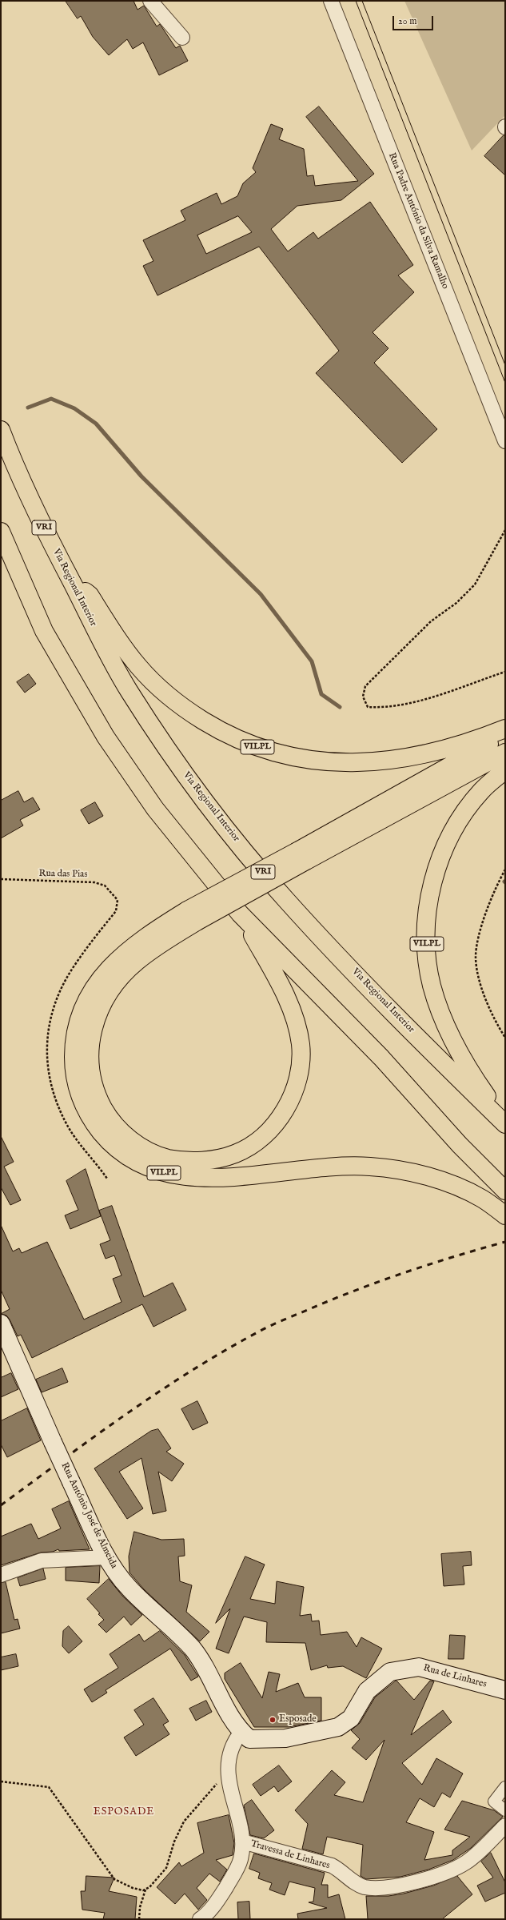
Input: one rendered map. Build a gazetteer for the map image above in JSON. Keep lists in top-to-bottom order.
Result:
{
  "streets": {
    "highway": ["VRI", "Via Regional Interior", "VILPL"],
    "main road": ["Rua António José de Almeida", "Rua de Linhares"],
    "street": ["Rua Padre António da Silva Ramalho", "Travessa de Linhares"],
    "path": ["Rua das Pias"]
  },
  "crossings": [
    ["Via Regional Interior", "VILPL"],
    ["Rua António José de Almeida", "Rua de Linhares"]
  ],
  "districts": ["ESPOSADE"],
  "places": ["Esposade"],
  "scale_bar": "20 m"
}
